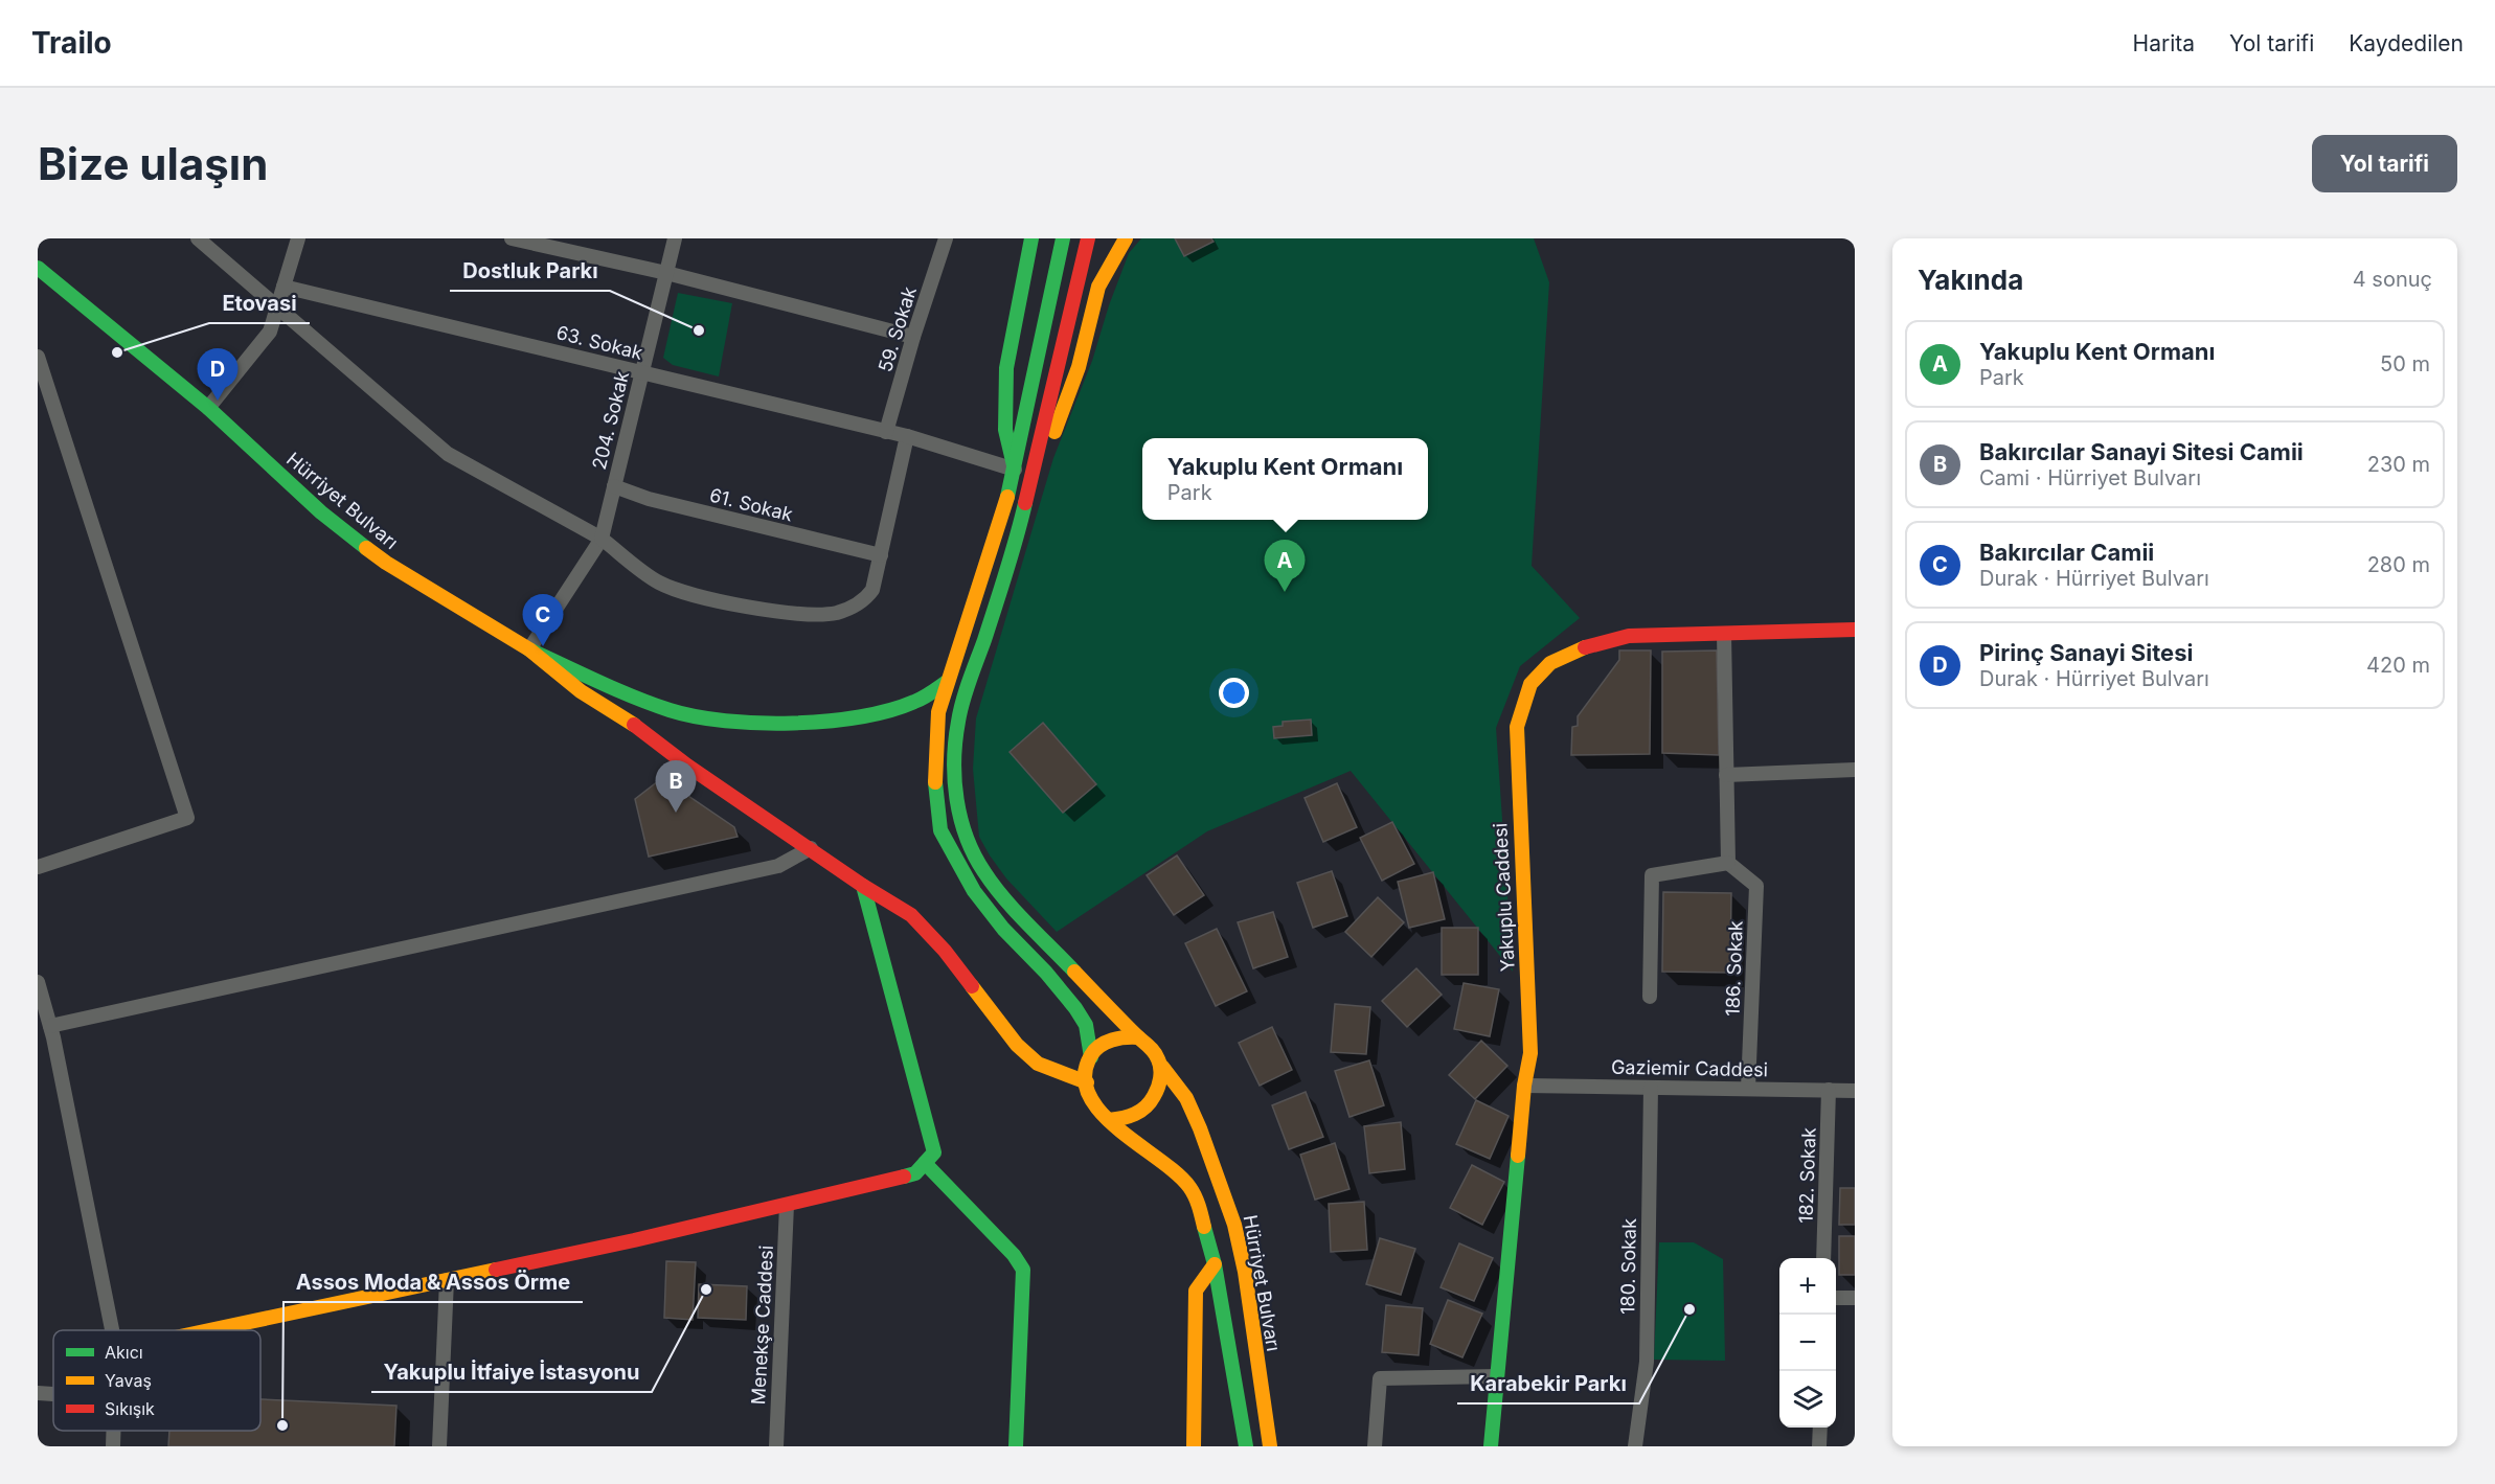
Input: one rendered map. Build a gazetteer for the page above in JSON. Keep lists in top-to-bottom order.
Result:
{
  "streets": {
    "main road": ["Hürriyet Bulvarı", "Yakuplu Caddesi"],
    "street": [
      "59. Sokak",
      "63. Sokak",
      "204. Sokak",
      "61. Sokak",
      "186. Sokak",
      "Gaziemir Caddesi",
      "182. Sokak",
      "180. Sokak",
      "Menekşe Caddesi"
    ]
  },
  "crossings": [
    ["59. Sokak", "63. Sokak"],
    ["63. Sokak", "204. Sokak"],
    ["204. Sokak", "Hürriyet Bulvarı"],
    ["204. Sokak", "61. Sokak"],
    ["Yakuplu Caddesi", "Gaziemir Caddesi"],
    ["186. Sokak", "Gaziemir Caddesi"],
    ["Gaziemir Caddesi", "182. Sokak"],
    ["Gaziemir Caddesi", "180. Sokak"]
  ],
  "places": [
    "Dostluk Parkı",
    "Etovasi",
    "Yakuplu İtfaiye İstasyonu",
    "Karabekir Parkı",
    "Assos Moda & Assos Örme"
  ],
  "legend": ["Akıcı", "Yavaş", "Sıkışık"],
  "page": {
    "header": "Trailo",
    "nav": ["Harita", "Yol tarifi", "Kaydedilen"],
    "buttons": "Yol tarifi",
    "title": "Bize ulaşın",
    "heading": ["Yakında", "4 sonuç"],
    "list": [
      {
        "mark": "A",
        "name": "Yakuplu Kent Ormanı",
        "note": "Park",
        "value": "50 m"
      },
      {
        "mark": "B",
        "name": "Bakırcılar Sanayi Sitesi Camii",
        "note": "Cami · Hürriyet Bulvarı",
        "value": "230 m"
      },
      {
        "mark": "C",
        "name": "Bakırcılar Camii",
        "note": "Durak · Hürriyet Bulvarı",
        "value": "280 m"
      },
      {
        "mark": "D",
        "name": "Pirinç Sanayi Sitesi",
        "note": "Durak · Hürriyet Bulvarı",
        "value": "420 m"
      }
    ],
    "pins": [
      "D",
      "A",
      "C",
      "B"
    ],
    "popup": ["Yakuplu Kent Ormanı", "Park"],
    "map_buttons": ["+", "−"]
  }
}
